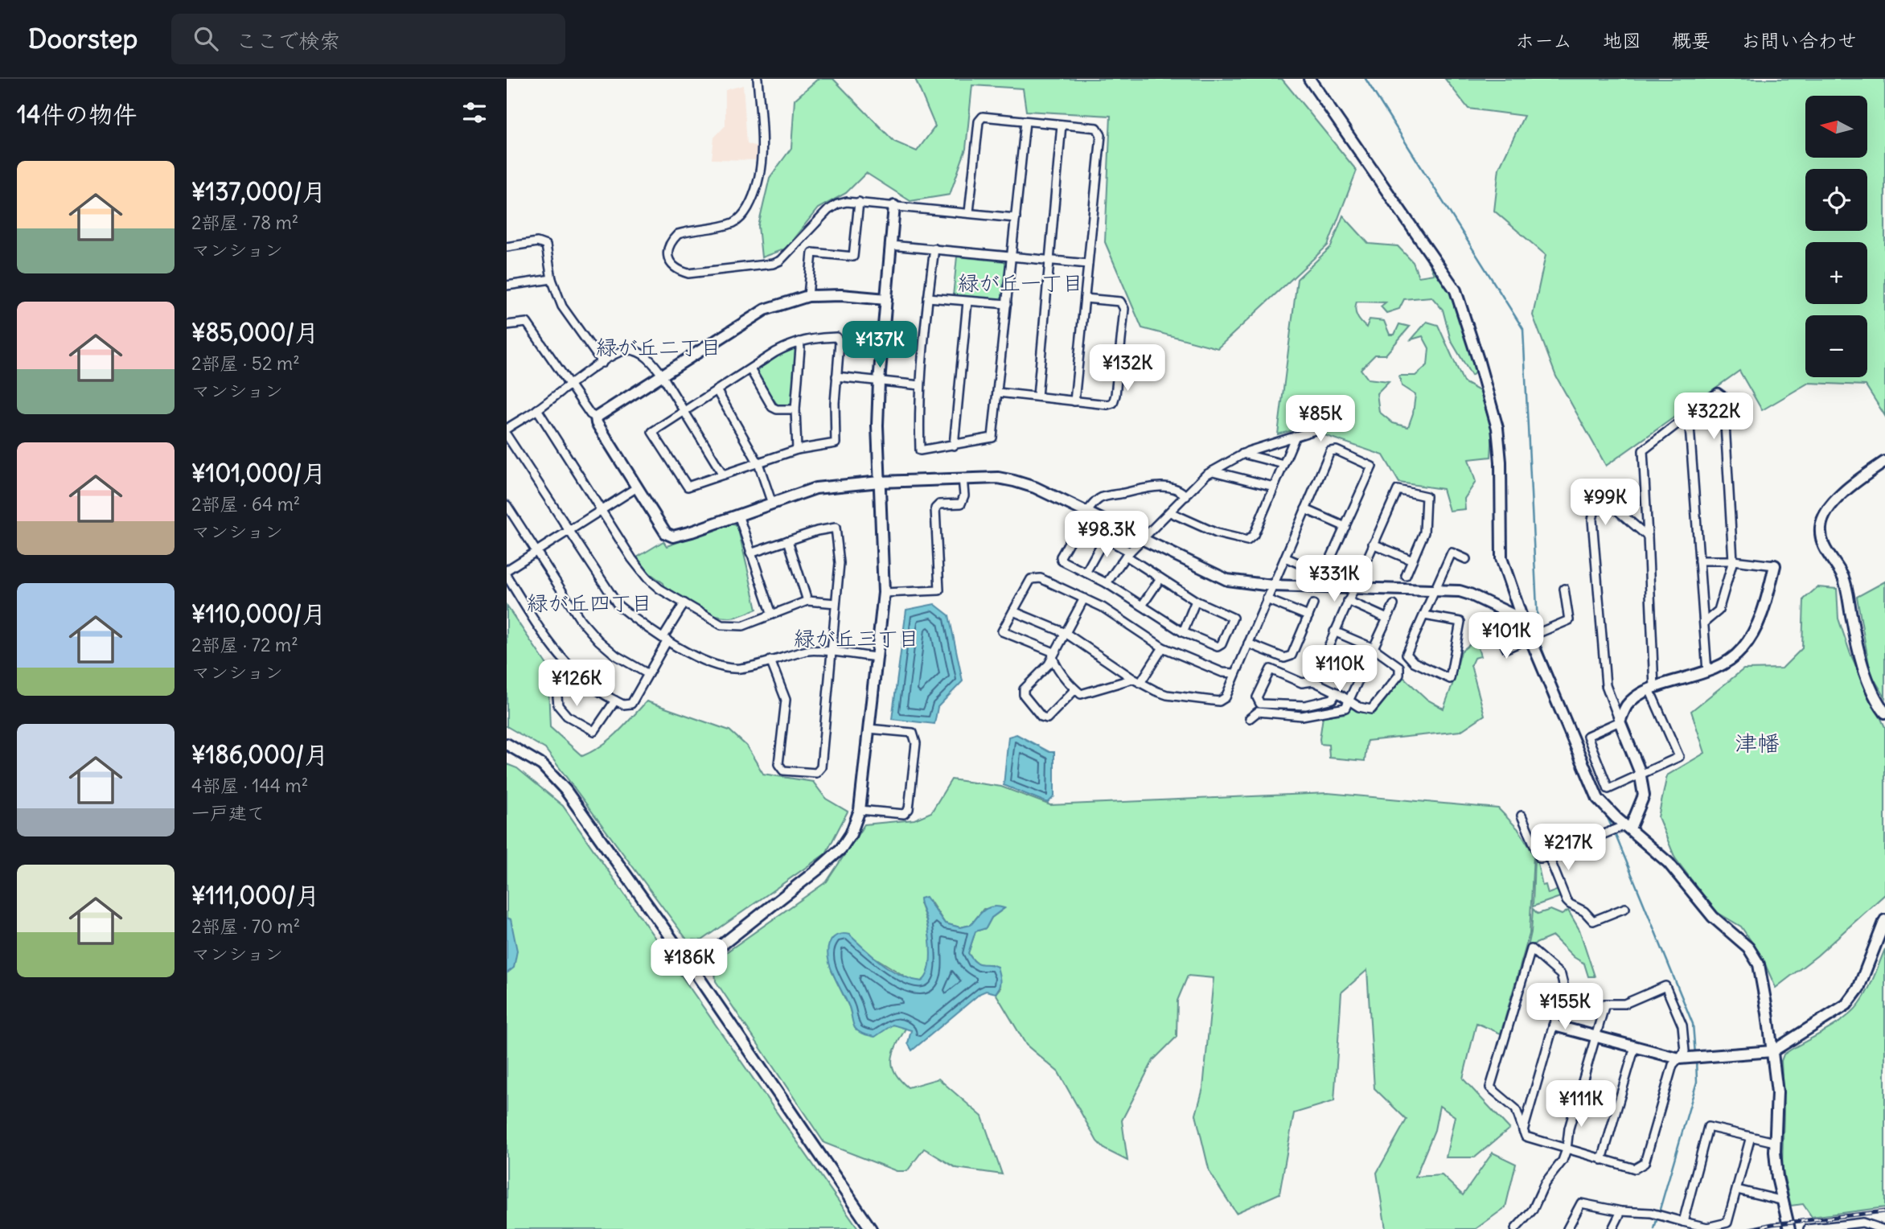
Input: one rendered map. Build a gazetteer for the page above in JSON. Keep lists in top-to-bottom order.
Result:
{
  "districts": [
    "緑が丘一丁目",
    "緑が丘二丁目",
    "緑が丘四丁目",
    "緑が丘三丁目",
    "津幡"
  ],
  "north": "left",
  "page": {
    "header": "Doorstep",
    "search": "ここで検索",
    "nav": [
      "ホーム",
      "地図",
      "概要",
      "お問い合わせ"
    ],
    "heading": "14件の物件",
    "map_buttons": ["+", "−"],
    "list": [
      {
        "name": "¥137,000/月",
        "note": "2部屋 · 78 m² · マンション"
      },
      {
        "name": "¥85,000/月",
        "note": "2部屋 · 52 m² · マンション"
      },
      {
        "name": "¥101,000/月",
        "note": "2部屋 · 64 m² · マンション"
      },
      {
        "name": "¥110,000/月",
        "note": "2部屋 · 72 m² · マンション"
      },
      {
        "name": "¥186,000/月",
        "note": "4部屋 · 144 m² · 一戸建て"
      },
      {
        "name": "¥111,000/月",
        "note": "2部屋 · 70 m² · マンション"
      }
    ],
    "price": [
      "¥137K",
      "¥132K",
      "¥322K",
      "¥85K",
      "¥99K",
      "¥98.3K",
      "¥331K",
      "¥101K",
      "¥110K",
      "¥126K",
      "¥217K",
      "¥186K",
      "¥155K",
      "¥111K"
    ]
  }
}
